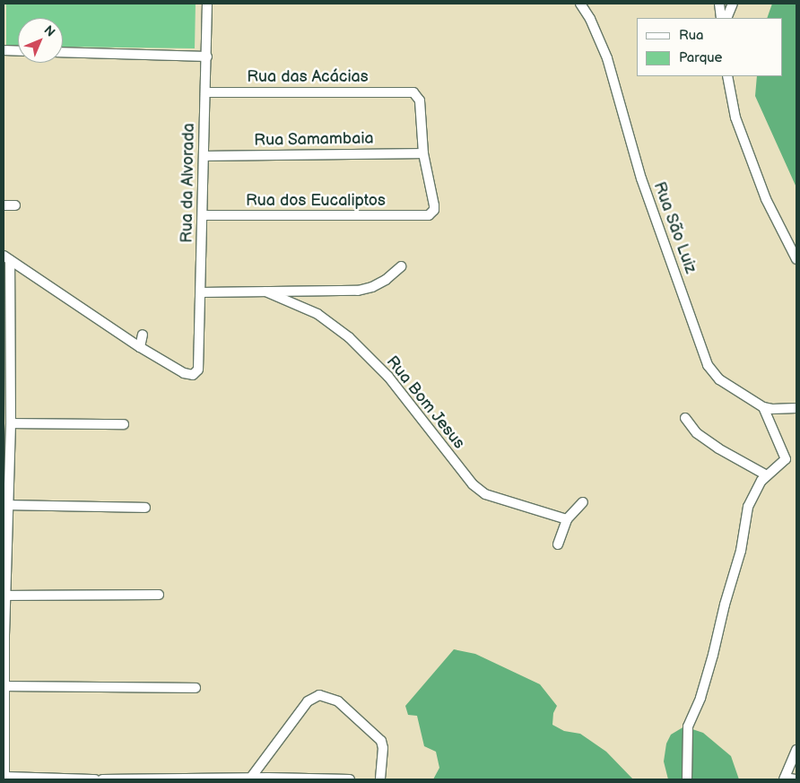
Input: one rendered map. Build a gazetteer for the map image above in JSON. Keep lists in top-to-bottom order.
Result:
{
  "streets": {
    "street": [
      "Rua das Acácias",
      "Rua Samambaia",
      "Rua da Alvorada",
      "Rua dos Eucaliptos",
      "Rua São Luiz",
      "Rua Bom Jesus"
    ]
  },
  "crossings": [
    ["Rua das Acácias", "Rua Samambaia"],
    ["Rua das Acácias", "Rua da Alvorada"],
    ["Rua das Acácias", "Rua dos Eucaliptos"],
    ["Rua Samambaia", "Rua da Alvorada"],
    ["Rua Samambaia", "Rua dos Eucaliptos"],
    ["Rua da Alvorada", "Rua dos Eucaliptos"]
  ],
  "legend": ["Rua", "Parque"],
  "north": "top right"
}
